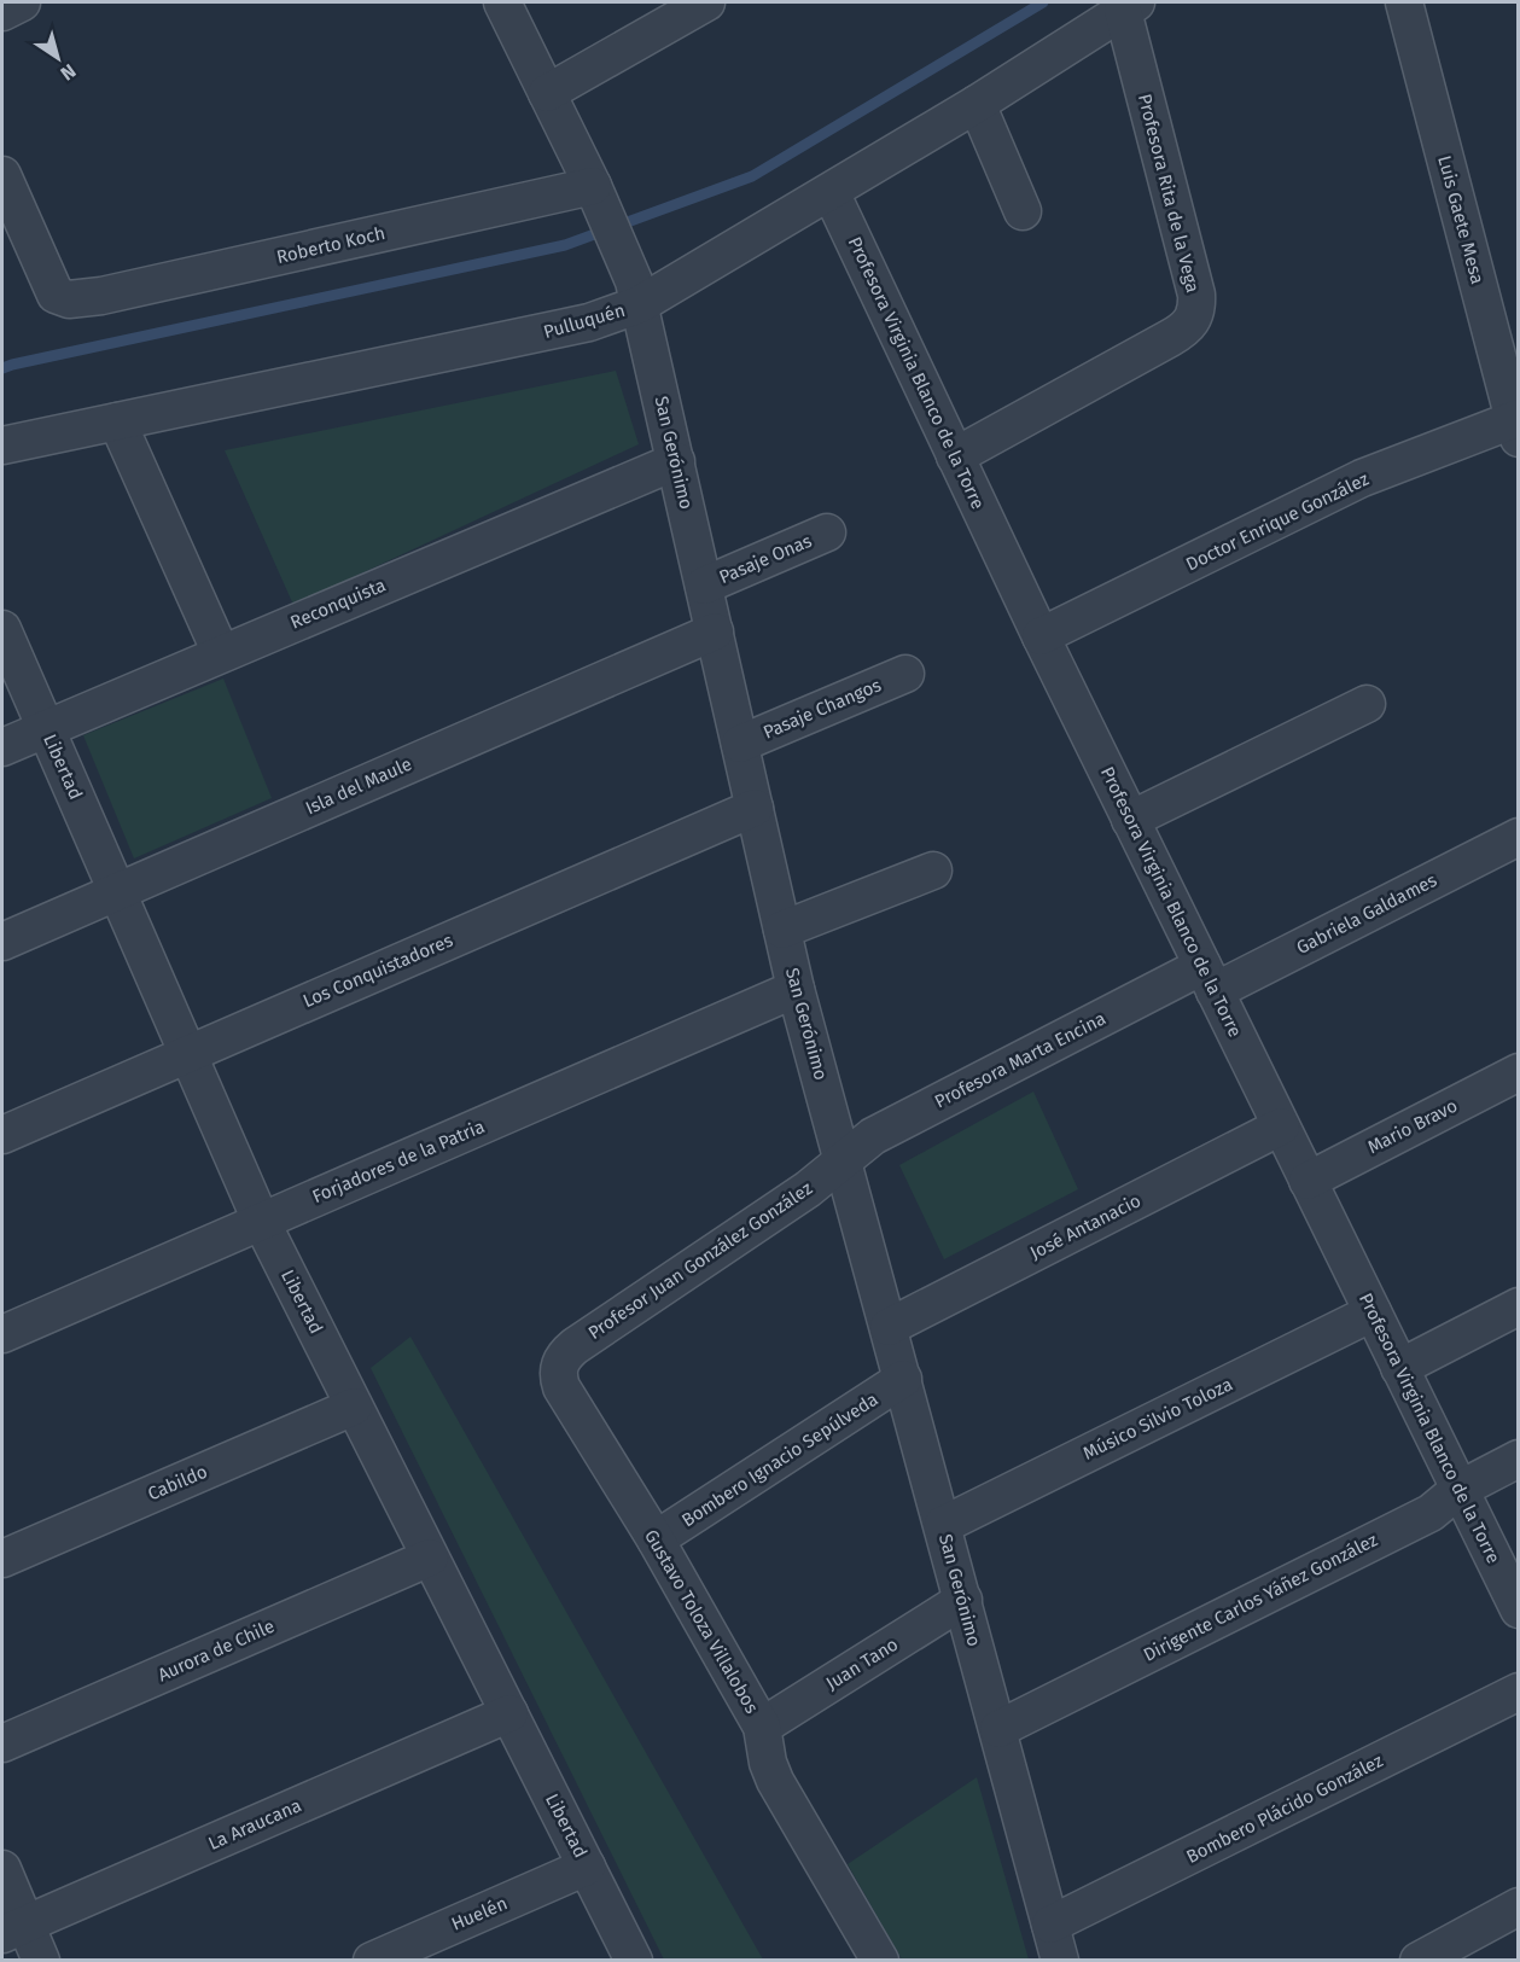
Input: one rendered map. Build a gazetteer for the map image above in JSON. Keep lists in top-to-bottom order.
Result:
{
  "streets": {
    "street": [
      "Profesora Rita de la Vega",
      "Luis Gaete Mesa",
      "Roberto Koch",
      "Pulluquén",
      "Profesora Virginia Blanco de la Torre",
      "San Gerónimo",
      "Doctor Enrique González",
      "Pasaje Onas",
      "Reconquista",
      "Pasaje Changos",
      "Libertad",
      "Isla del Maule",
      "Gabriela Galdames",
      "Los Conquistadores",
      "Profesora Marta Encina",
      "Mario Bravo",
      "Forjadores de la Patria",
      "José Antanacio",
      "Profesor Juan González González",
      "Músico Silvio Toloza",
      "Bombero Ignacio Sepúlveda",
      "Cabildo",
      "Dirigente Carlos Yáñez González",
      "Gustavo Toloza Villalobos",
      "Aurora de Chile",
      "Juan Tano",
      "Bombero Plácido González",
      "La Araucana",
      "Huelén"
    ]
  },
  "crossings": [
    ["Profesora Rita de la Vega", "Pulluquén"],
    ["Profesora Rita de la Vega", "Profesora Virginia Blanco de la Torre"],
    ["Luis Gaete Mesa", "Doctor Enrique González"],
    ["Roberto Koch", "San Gerónimo"],
    ["Pulluquén", "Profesora Virginia Blanco de la Torre"],
    ["Pulluquén", "San Gerónimo"],
    ["Profesora Virginia Blanco de la Torre", "Doctor Enrique González"],
    ["Profesora Virginia Blanco de la Torre", "Gabriela Galdames"],
    ["Profesora Virginia Blanco de la Torre", "Profesora Marta Encina"],
    ["Profesora Virginia Blanco de la Torre", "Mario Bravo"],
    ["Profesora Virginia Blanco de la Torre", "José Antanacio"],
    ["Profesora Virginia Blanco de la Torre", "Músico Silvio Toloza"],
    ["Profesora Virginia Blanco de la Torre", "Dirigente Carlos Yáñez González"],
    ["San Gerónimo", "Pasaje Onas"],
    ["San Gerónimo", "Reconquista"],
    ["San Gerónimo", "Pasaje Changos"],
    ["San Gerónimo", "Isla del Maule"],
    ["San Gerónimo", "Los Conquistadores"],
    ["San Gerónimo", "Profesora Marta Encina"],
    ["San Gerónimo", "Forjadores de la Patria"],
    ["San Gerónimo", "José Antanacio"],
    ["San Gerónimo", "Profesor Juan González González"],
    ["San Gerónimo", "Músico Silvio Toloza"],
    ["San Gerónimo", "Bombero Ignacio Sepúlveda"],
    ["San Gerónimo", "Dirigente Carlos Yáñez González"],
    ["San Gerónimo", "Juan Tano"],
    ["San Gerónimo", "Bombero Plácido González"],
    ["Reconquista", "Libertad"],
    ["Libertad", "Isla del Maule"],
    ["Libertad", "Los Conquistadores"],
    ["Libertad", "Forjadores de la Patria"],
    ["Libertad", "Cabildo"],
    ["Libertad", "Aurora de Chile"],
    ["Libertad", "La Araucana"],
    ["Libertad", "Huelén"],
    ["Gabriela Galdames", "Profesora Marta Encina"],
    ["Profesora Marta Encina", "Profesor Juan González González"],
    ["Profesor Juan González González", "Gustavo Toloza Villalobos"],
    ["Bombero Ignacio Sepúlveda", "Gustavo Toloza Villalobos"],
    ["Gustavo Toloza Villalobos", "Juan Tano"]
  ],
  "north": "bottom right"
}
